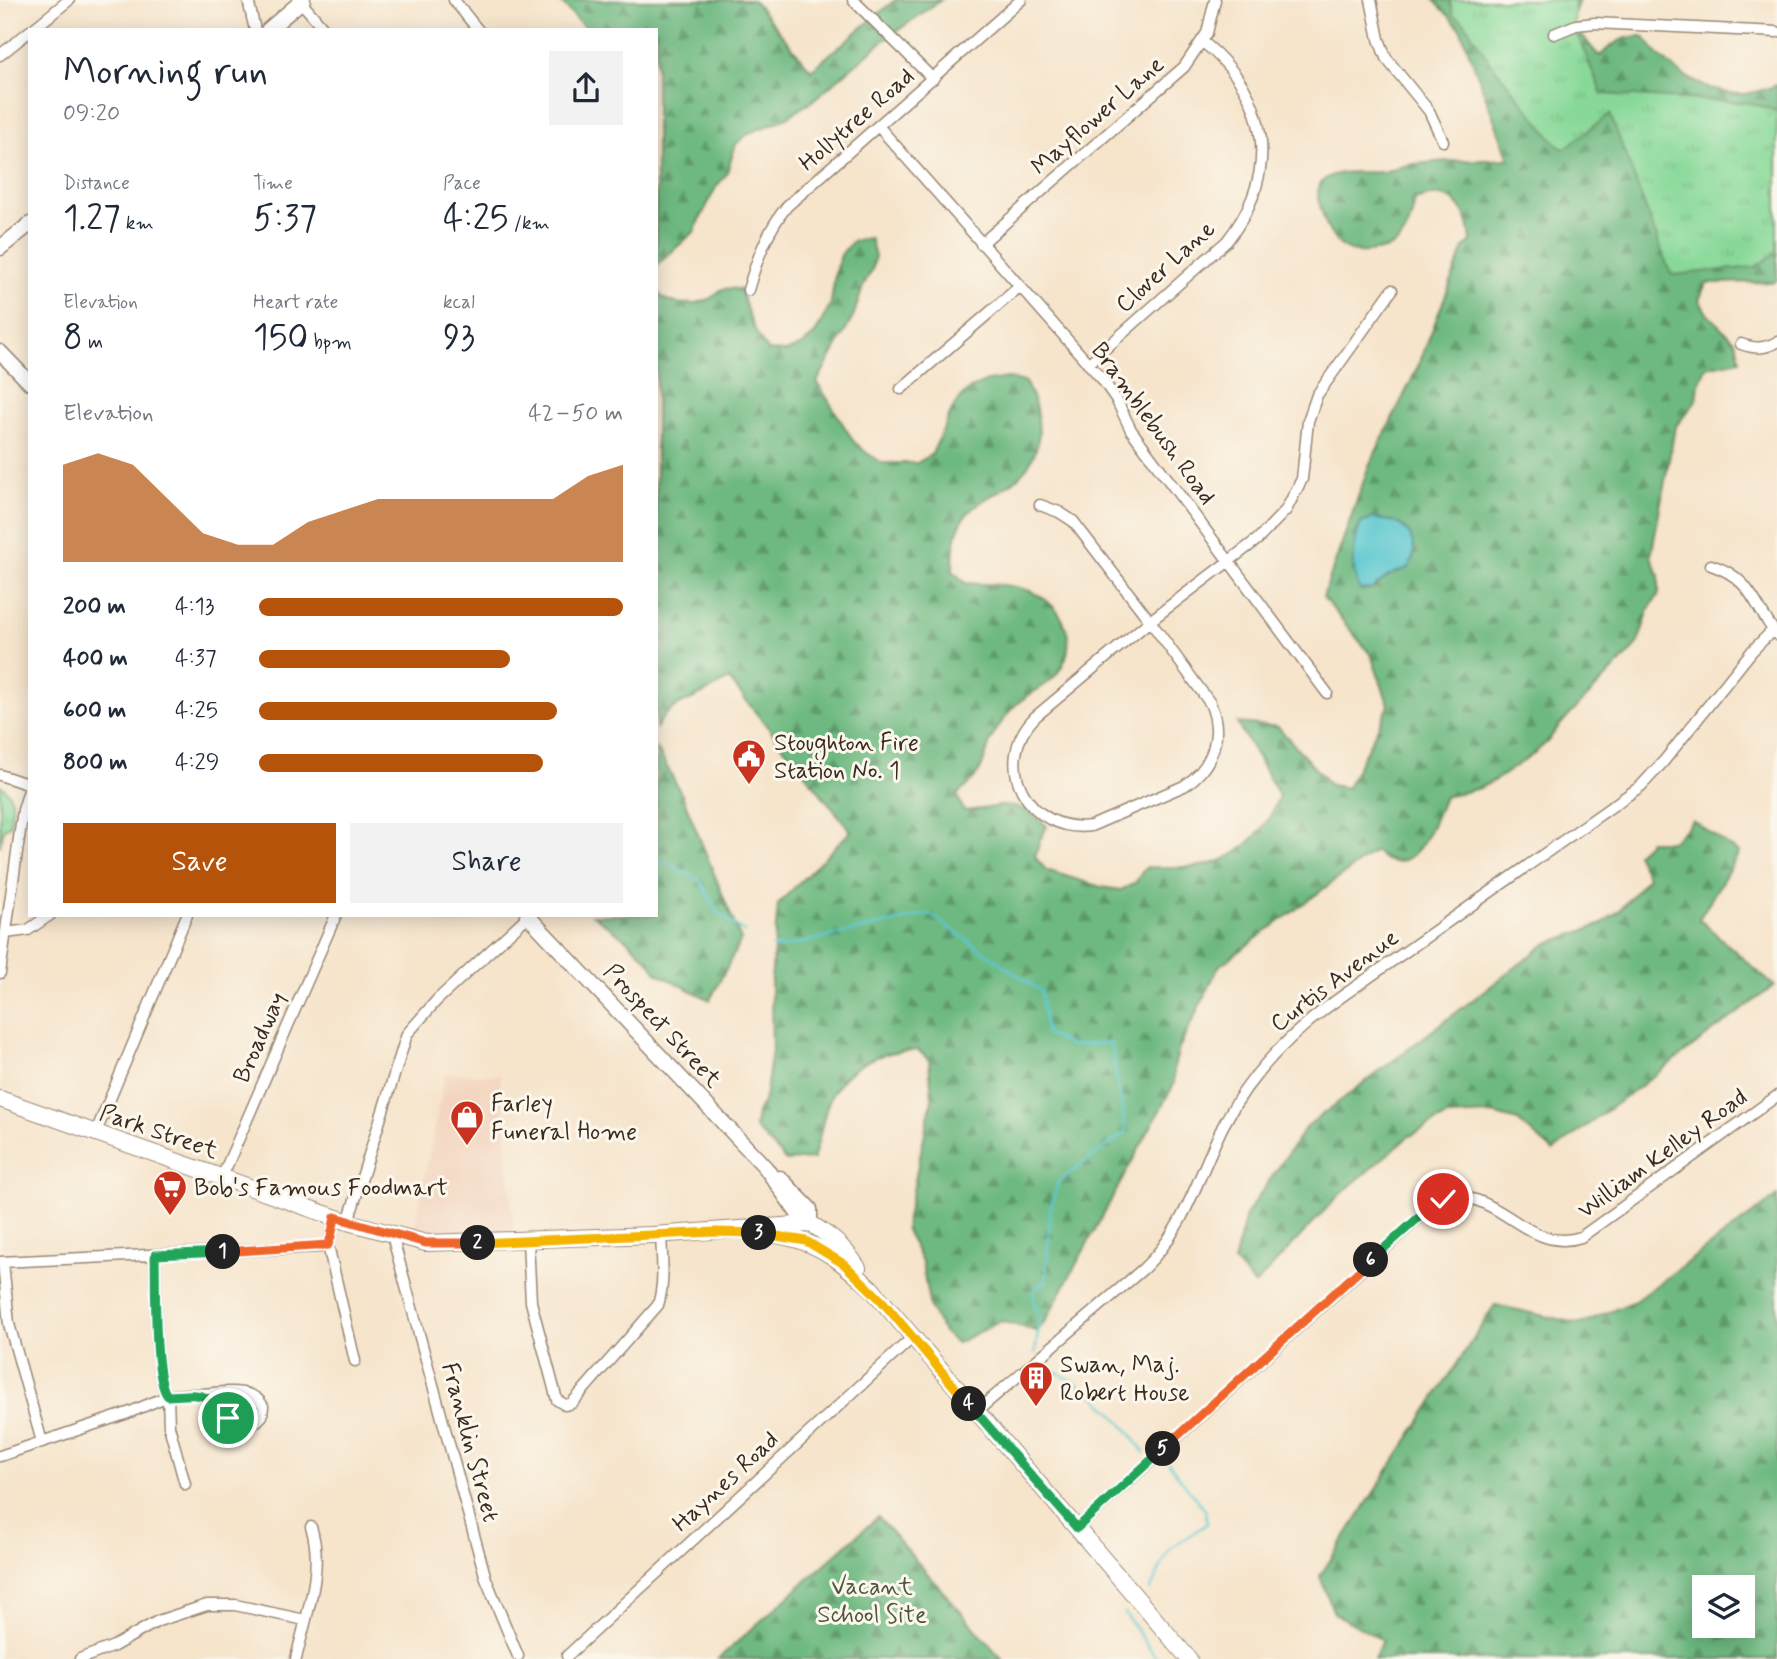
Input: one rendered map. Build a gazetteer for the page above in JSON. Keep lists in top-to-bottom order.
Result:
{
  "streets": {
    "main road": ["Park Street"],
    "street": [
      "Mayflower Lane",
      "Hollytree Road",
      "Clover Lane",
      "Bramblebush Road",
      "Curtis Avenue",
      "Prospect Street",
      "Broadway",
      "William Kelley Road",
      "Franklin Street",
      "Haynes Road"
    ]
  },
  "crossings": [
    ["Mayflower Lane", "Clover Lane"],
    ["Mayflower Lane", "Bramblebush Road"],
    ["Hollytree Road", "Bramblebush Road"],
    ["Clover Lane", "Bramblebush Road"],
    ["Curtis Avenue", "Park Street"],
    ["Prospect Street", "Park Street"],
    ["Broadway", "Park Street"],
    ["Park Street", "William Kelley Road"],
    ["Park Street", "Franklin Street"],
    ["Park Street", "Haynes Road"]
  ],
  "parks": ["Vacant School Site"],
  "places": {
    "public building": ["Stoughton Fire Station No. 1"],
    "shop": ["Farley Funeral Home"],
    "supermarket": ["Bob's Famous Foodmart"],
    "building": ["Swan, Maj. Robert House"]
  },
  "page": {
    "heading": ["Morning run", "09:20"],
    "stats": [
      ["Distance", "1.27 km"],
      ["Time", "5:37"],
      ["Pace", "4:25 /km"],
      ["Elevation", "8 m"],
      ["Heart rate", "150 bpm"],
      ["kcal", "93"]
    ],
    "chart": ["Elevation", "42–50 m"],
    "list": [
      {
        "name": "200 m",
        "note": "4:13"
      },
      {
        "name": "400 m",
        "note": "4:37"
      },
      {
        "name": "600 m",
        "note": "4:25"
      },
      {
        "name": "800 m",
        "note": "4:29"
      }
    ],
    "buttons": ["Save", "Share"],
    "pins": [
      "3",
      "2",
      "1",
      "6",
      "4",
      "5"
    ]
  }
}
